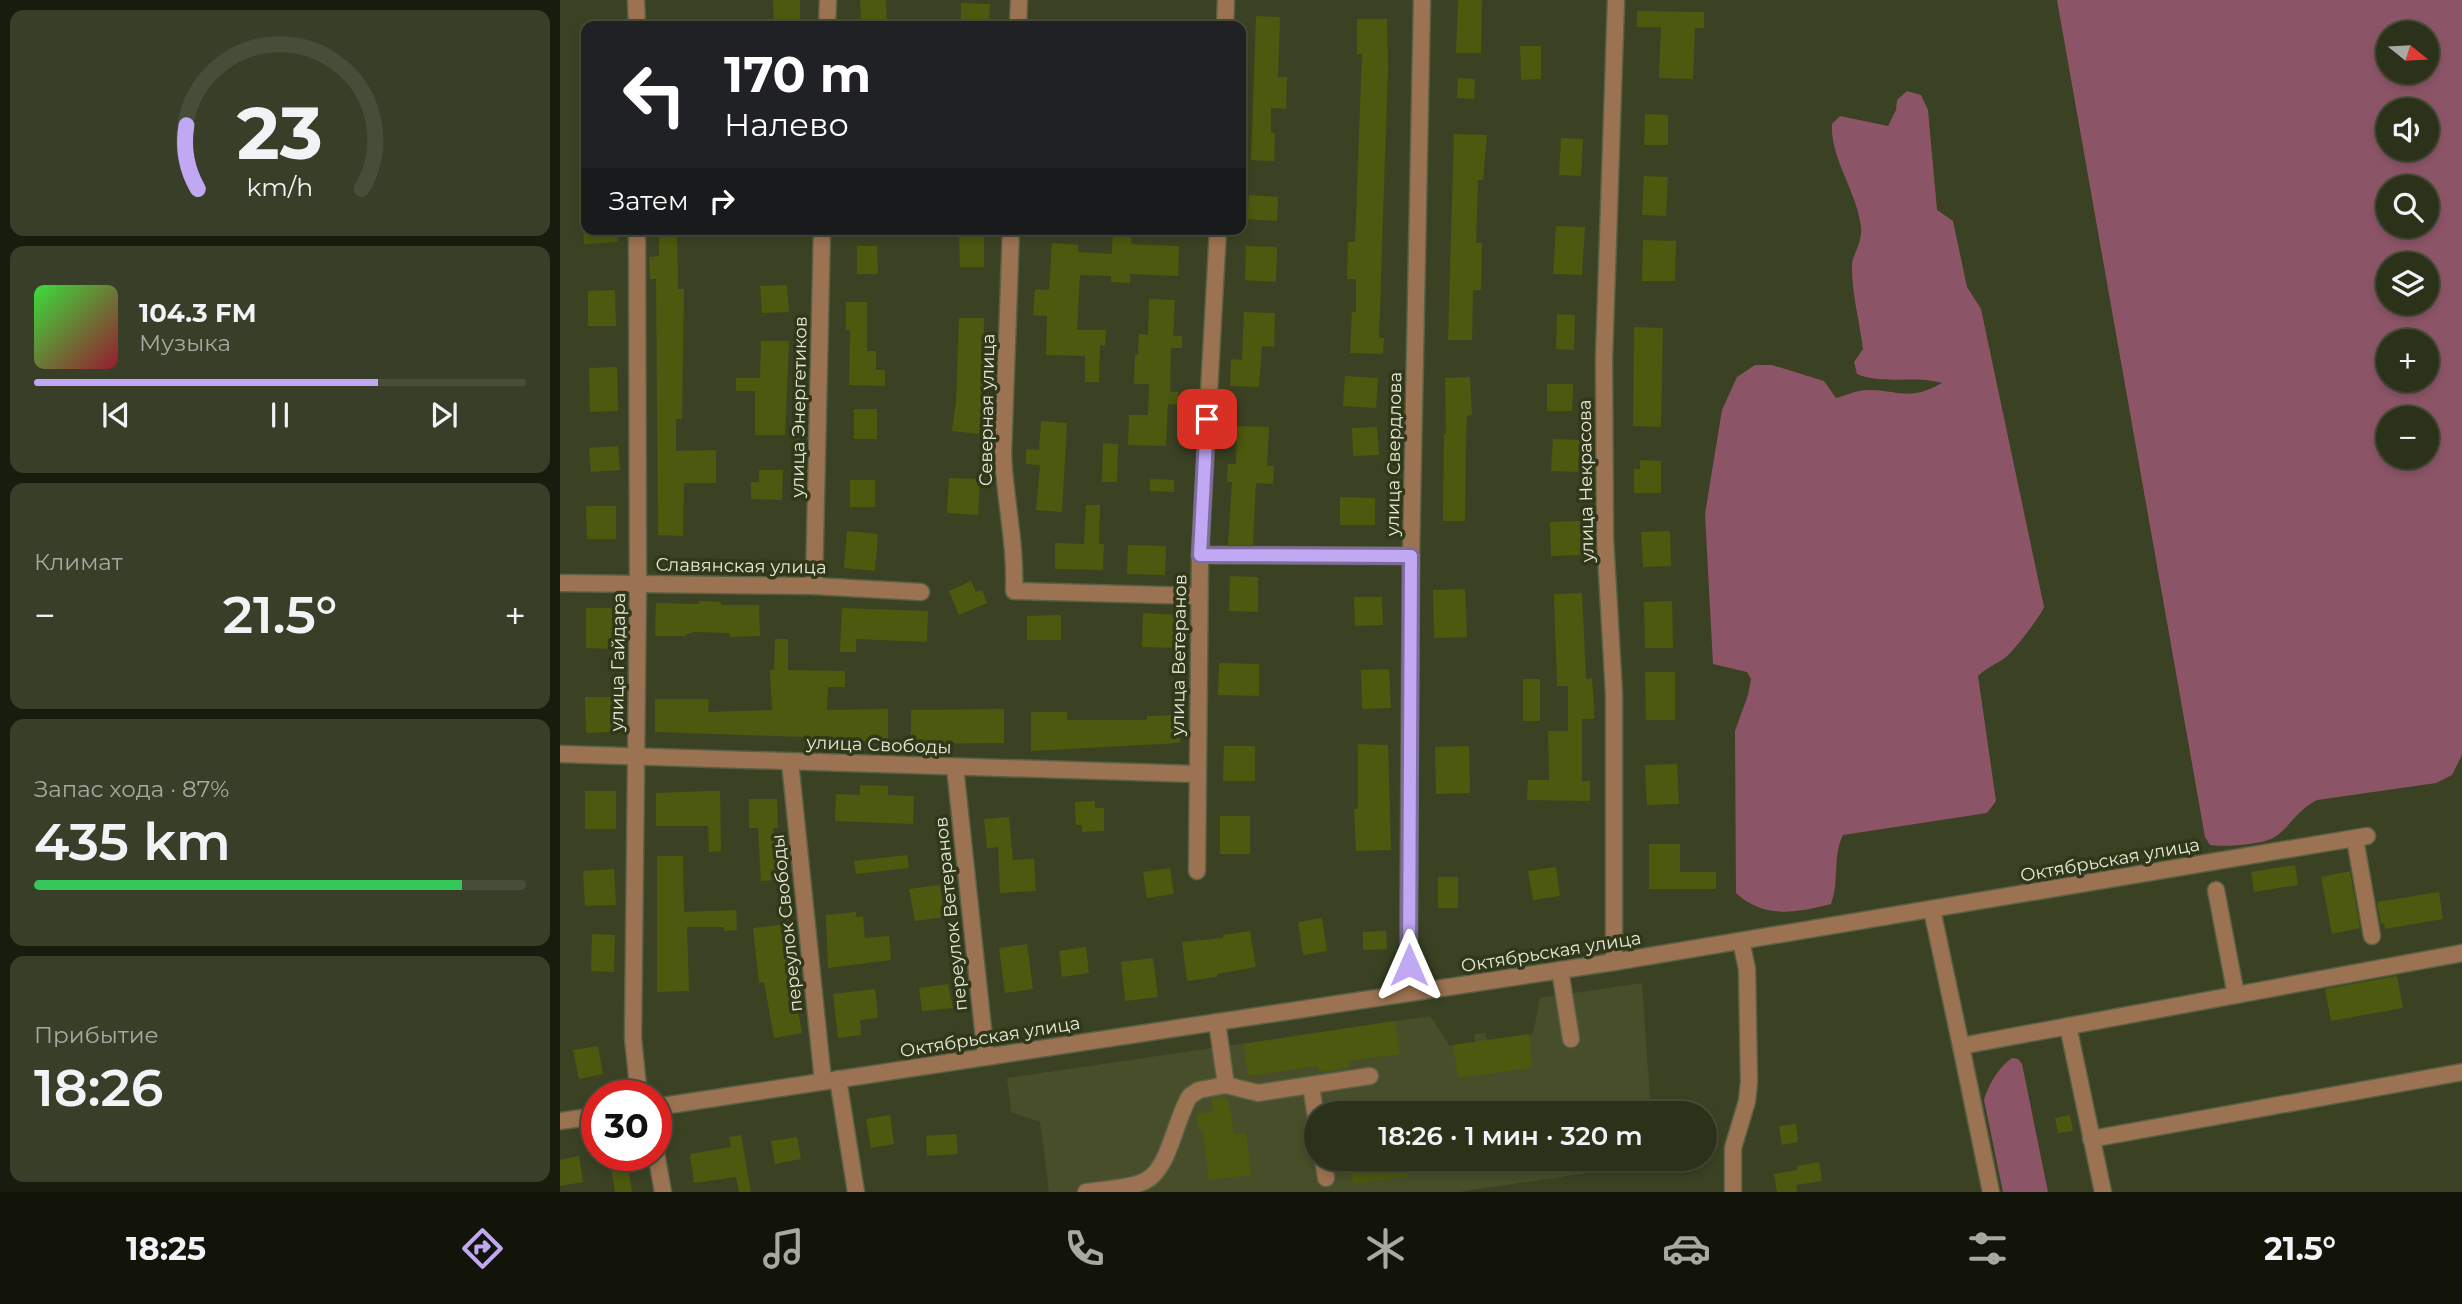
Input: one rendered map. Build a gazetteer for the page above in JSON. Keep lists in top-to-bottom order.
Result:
{
  "streets": {
    "street": [
      "улица Энергетиков",
      "Северная улица",
      "улица Свердлова",
      "улица Некрасова",
      "Славянская улица",
      "улица Ветеранов",
      "улица Гайдара",
      "улица Свободы",
      "Октябрьская улица",
      "переулок Ветеранов",
      "переулок Свободы"
    ]
  },
  "crossings": [
    ["улица Энергетиков", "Славянская улица"],
    ["Северная улица", "улица Ветеранов"],
    ["улица Свердлова", "Октябрьская улица"],
    ["улица Некрасова", "Октябрьская улица"],
    ["Славянская улица", "улица Гайдара"],
    ["улица Ветеранов", "улица Свободы"],
    ["улица Гайдара", "улица Свободы"],
    ["улица Свободы", "переулок Ветеранов"],
    ["улица Свободы", "переулок Свободы"],
    ["Октябрьская улица", "переулок Ветеранов"],
    ["Октябрьская улица", "переулок Свободы"]
  ],
  "north": "right",
  "page": {
    "map_buttons": ["+", "−"],
    "turn": ["170 m", "Налево"],
    "then": "Затем",
    "song": ["104.3 FM", "Музыка"],
    "tile": [
      "Климат",
      ["Запас хода · 87%", "435 km"],
      ["Прибытие", "18:26"]
    ],
    "heat": ["−", "21.5°", "+"],
    "limit": "30",
    "trip": "18:26 · 1 мин · 320 m",
    "tabs": ["18:25", "21.5°"],
    "gauge": ["23", "km/h"]
  }
}
